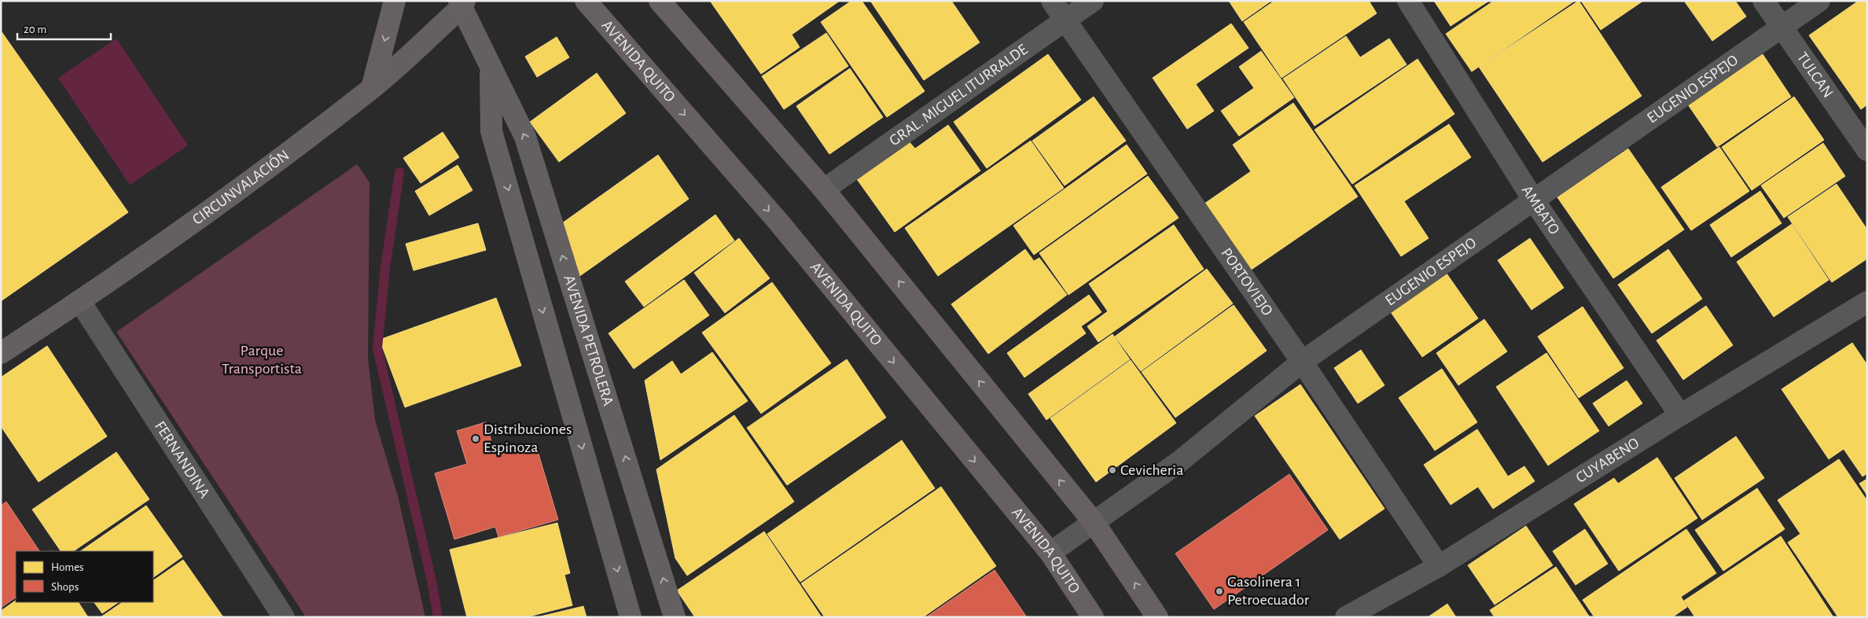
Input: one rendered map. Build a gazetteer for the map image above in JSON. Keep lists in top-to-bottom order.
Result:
{
  "streets": {
    "highway": ["AVENIDA QUITO"],
    "main road": ["CIRCUNVALACIÓN", "AVENIDA PETROLERA"],
    "street": [
      "TULCAN",
      "EUGENIO ESPEJO",
      "GRAL. MIGUEL ITURRALDE",
      "AMBATO",
      "PORTOVIEJO",
      "FERNANDINA",
      "CUYABENO"
    ]
  },
  "crossings": [
    ["AVENIDA QUITO", "EUGENIO ESPEJO"],
    ["TULCAN", "EUGENIO ESPEJO"],
    ["EUGENIO ESPEJO", "AMBATO"],
    ["EUGENIO ESPEJO", "PORTOVIEJO"],
    ["GRAL. MIGUEL ITURRALDE", "PORTOVIEJO"],
    ["CIRCUNVALACIÓN", "AVENIDA PETROLERA"],
    ["CIRCUNVALACIÓN", "FERNANDINA"],
    ["AMBATO", "CUYABENO"],
    ["PORTOVIEJO", "CUYABENO"]
  ],
  "parks": ["Parque Transportista"],
  "places": ["Distribuciones Espinoza", "Cevicheria", "Gasolinera 1 Petroecuador"],
  "legend": ["Homes", "Shops"],
  "scale_bar": "20 m"
}
